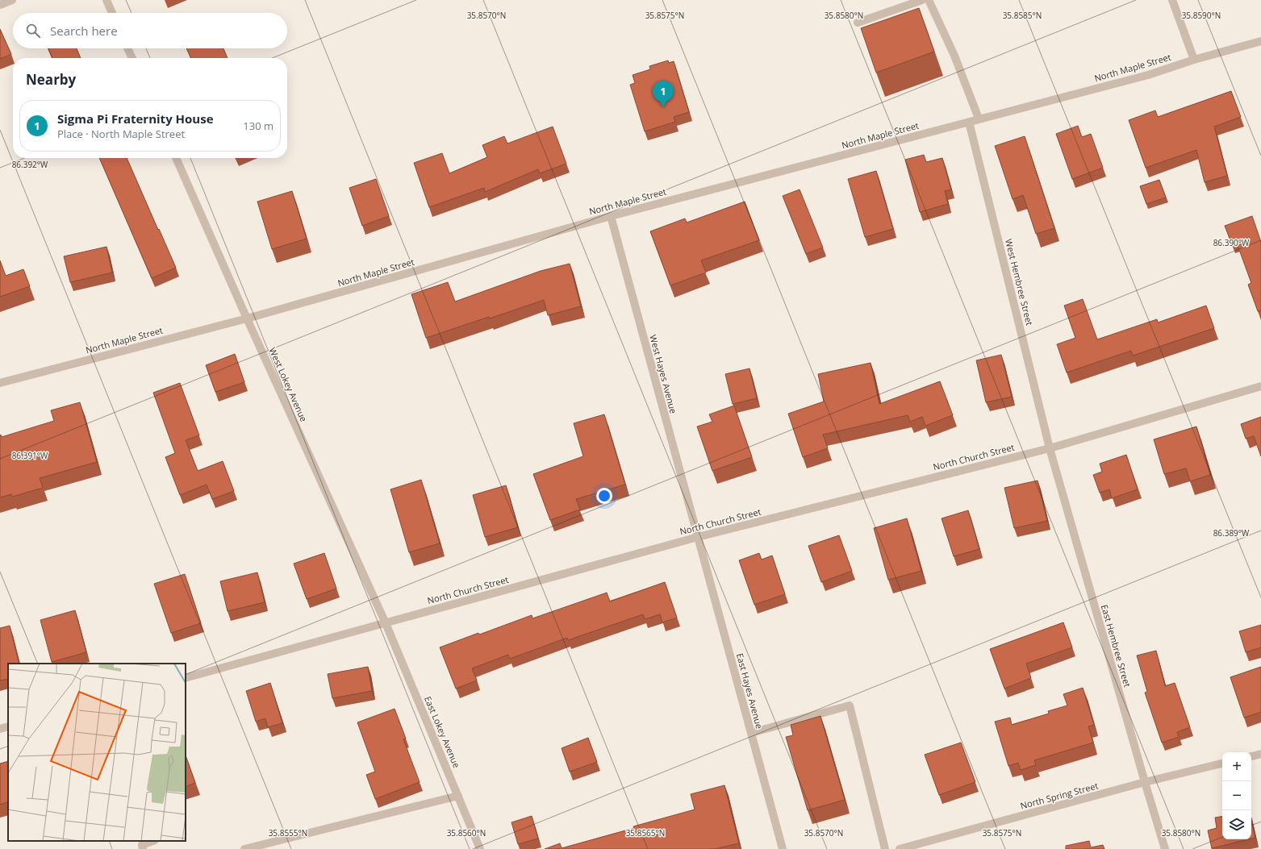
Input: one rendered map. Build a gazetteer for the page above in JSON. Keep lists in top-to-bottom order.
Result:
{
  "streets": {
    "street": [
      "North Maple Street",
      "West Hembree Street",
      "West Hayes Avenue",
      "West Lokey Avenue",
      "North Church Street",
      "East Hembree Street",
      "East Hayes Avenue",
      "East Lokey Avenue",
      "North Spring Street"
    ]
  },
  "crossings": [
    ["North Maple Street", "West Hembree Street"],
    ["North Maple Street", "West Hayes Avenue"],
    ["North Maple Street", "West Lokey Avenue"],
    ["West Hembree Street", "North Church Street"],
    ["West Hembree Street", "East Hembree Street"],
    ["West Hayes Avenue", "North Church Street"],
    ["West Hayes Avenue", "East Hayes Avenue"],
    ["West Lokey Avenue", "North Church Street"],
    ["West Lokey Avenue", "East Lokey Avenue"],
    ["North Church Street", "East Hembree Street"],
    ["North Church Street", "East Hayes Avenue"],
    ["North Church Street", "East Lokey Avenue"],
    ["East Hembree Street", "North Spring Street"]
  ],
  "page": {
    "search": "Search here",
    "heading": "Nearby",
    "pins": "1",
    "list": [
      {
        "mark": "1",
        "name": "Sigma Pi Fraternity House",
        "note": "Place · North Maple Street",
        "value": "130 m"
      }
    ],
    "map_buttons": ["+", "−"]
  },
  "coordinates": [
    "35.8590°N",
    "35.8570°N",
    "35.8575°N",
    "35.8580°N",
    "35.8585°N",
    "86.392°W",
    "86.390°W",
    "86.391°W",
    "86.389°W",
    "35.8555°N",
    "35.8560°N",
    "35.8565°N"
  ]
}
